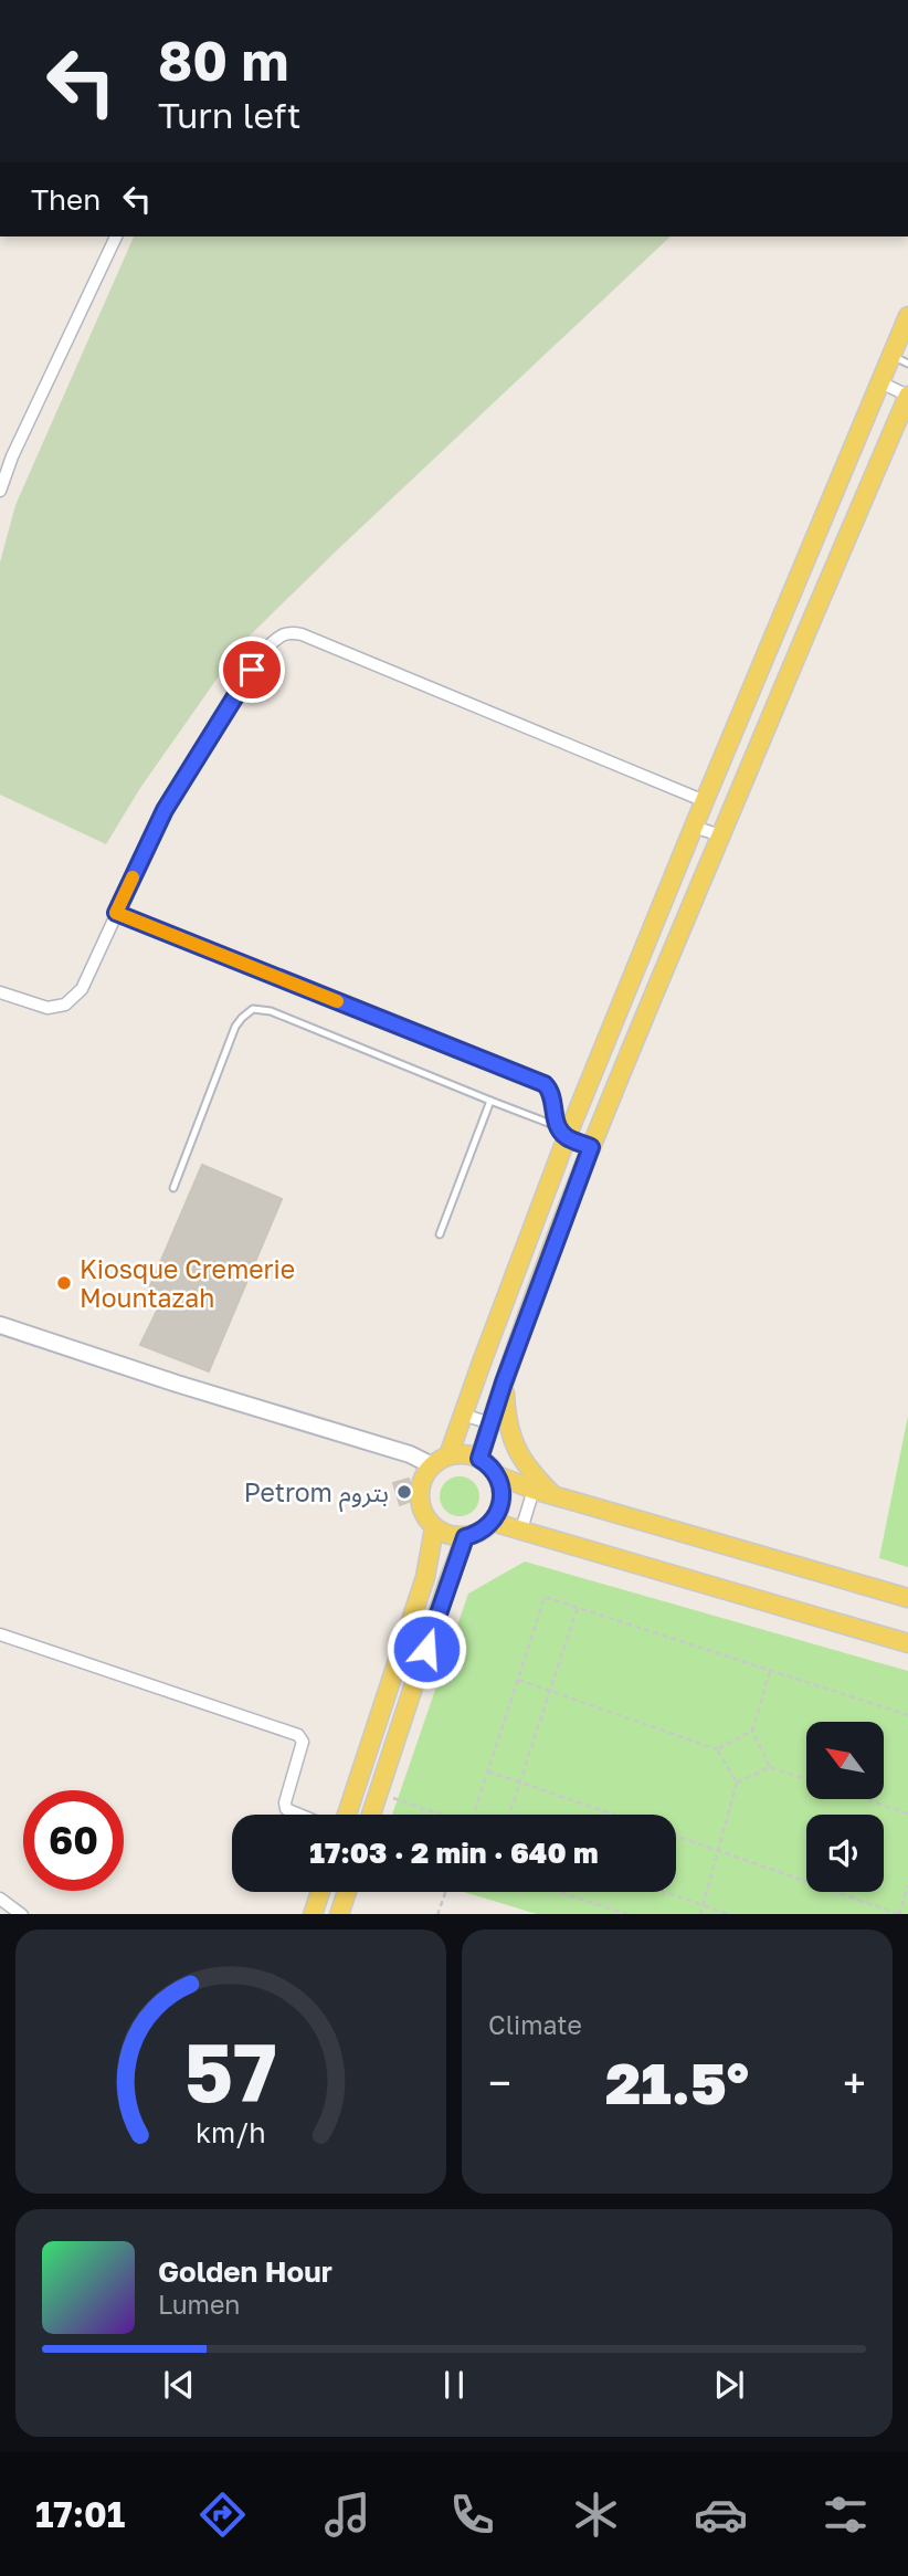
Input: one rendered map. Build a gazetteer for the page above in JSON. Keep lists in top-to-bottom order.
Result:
{
  "places": ["Kiosque Cremerie Mountazah", "Petrom بتروم"],
  "north": "top left",
  "page": {
    "turn": ["80 m", "Turn left"],
    "then": "Then",
    "limit": "60",
    "trip": "17:03 · 2 min · 640 m",
    "tile": "Climate",
    "heat": ["−", "21.5°", "+"],
    "song": ["Golden Hour", "Lumen"],
    "tabs": "17:01",
    "gauge": ["57", "km/h"]
  }
}
